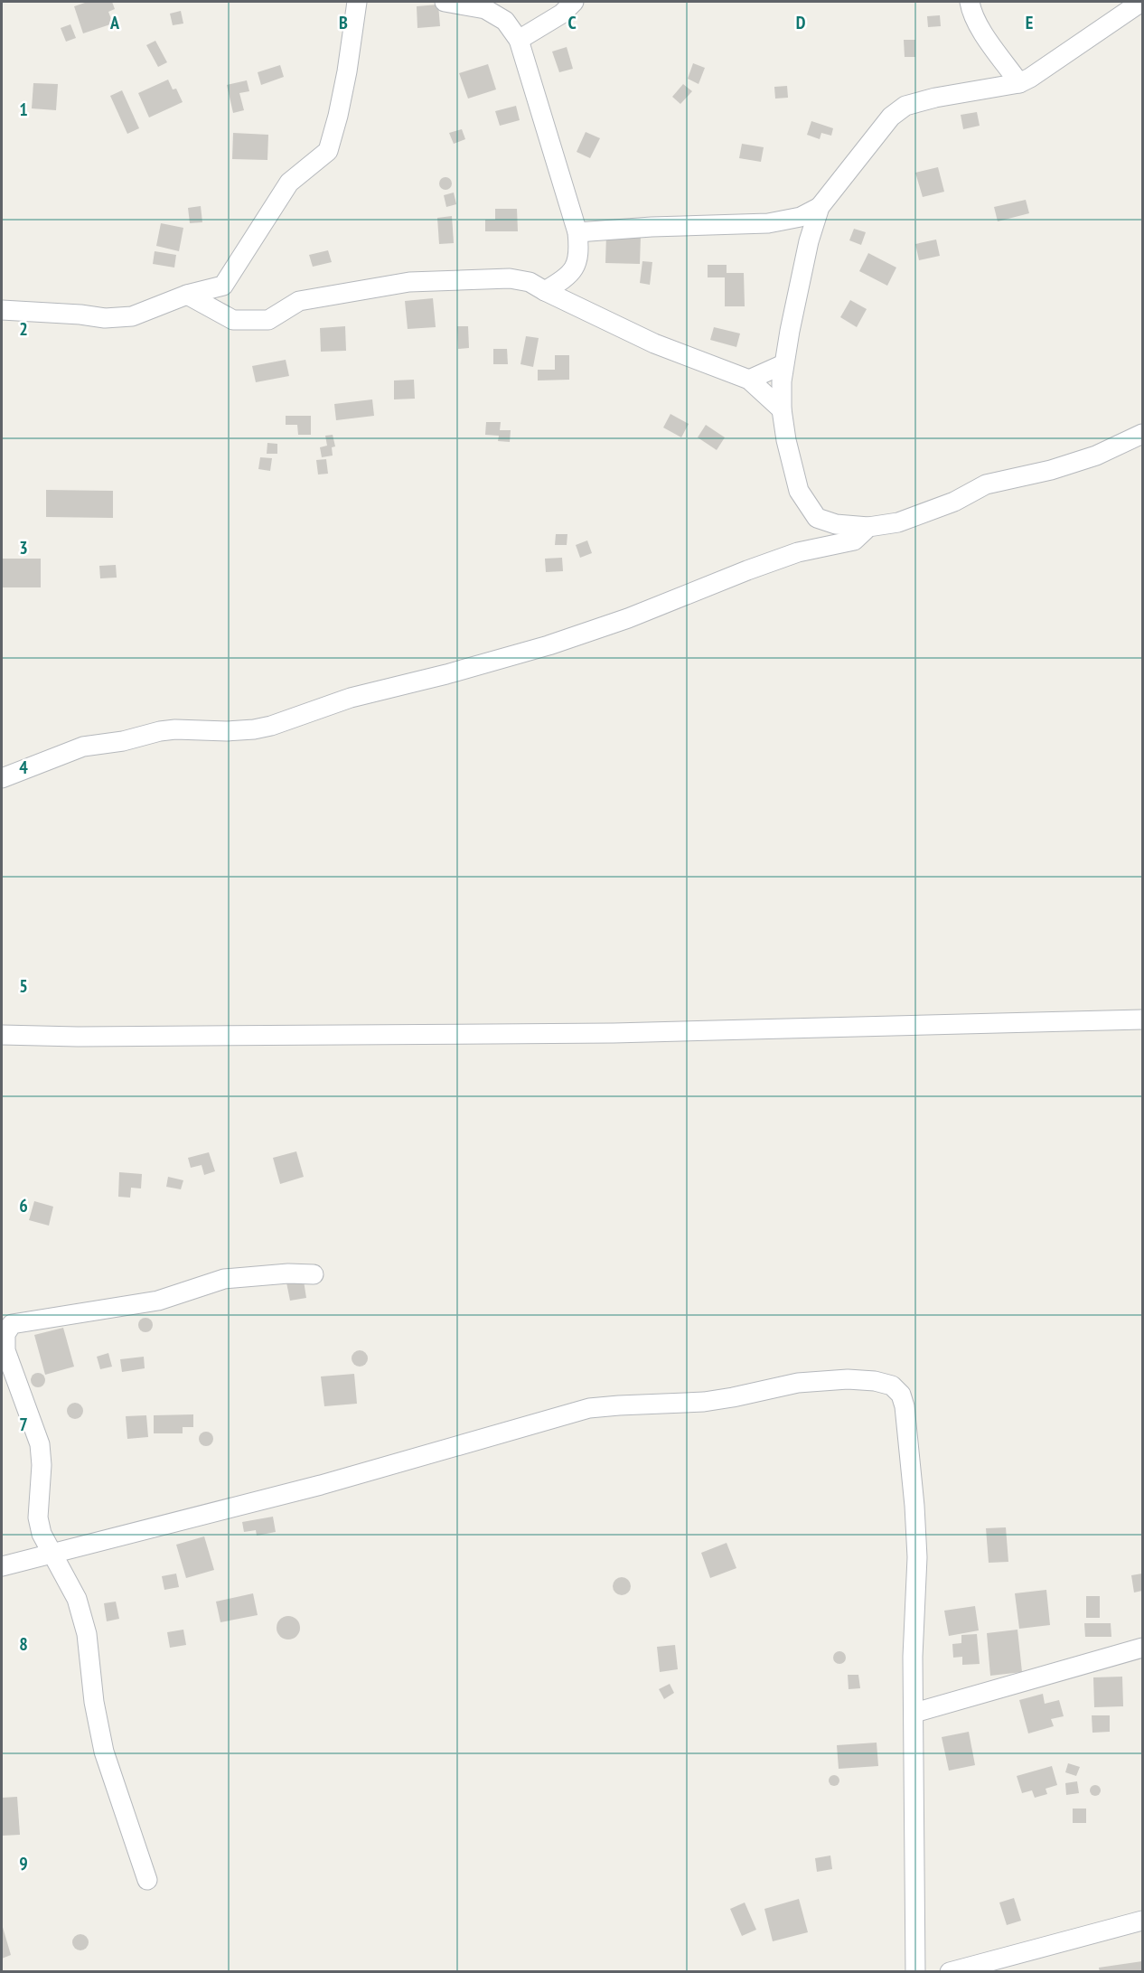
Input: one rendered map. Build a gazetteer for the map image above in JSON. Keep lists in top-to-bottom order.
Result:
{
  "grid": {
    "columns": [
      "A",
      "B",
      "C",
      "D",
      "E"
    ],
    "rows": [
      "1",
      "2",
      "3",
      "4",
      "5",
      "6",
      "7",
      "8",
      "9"
    ]
  }
}
